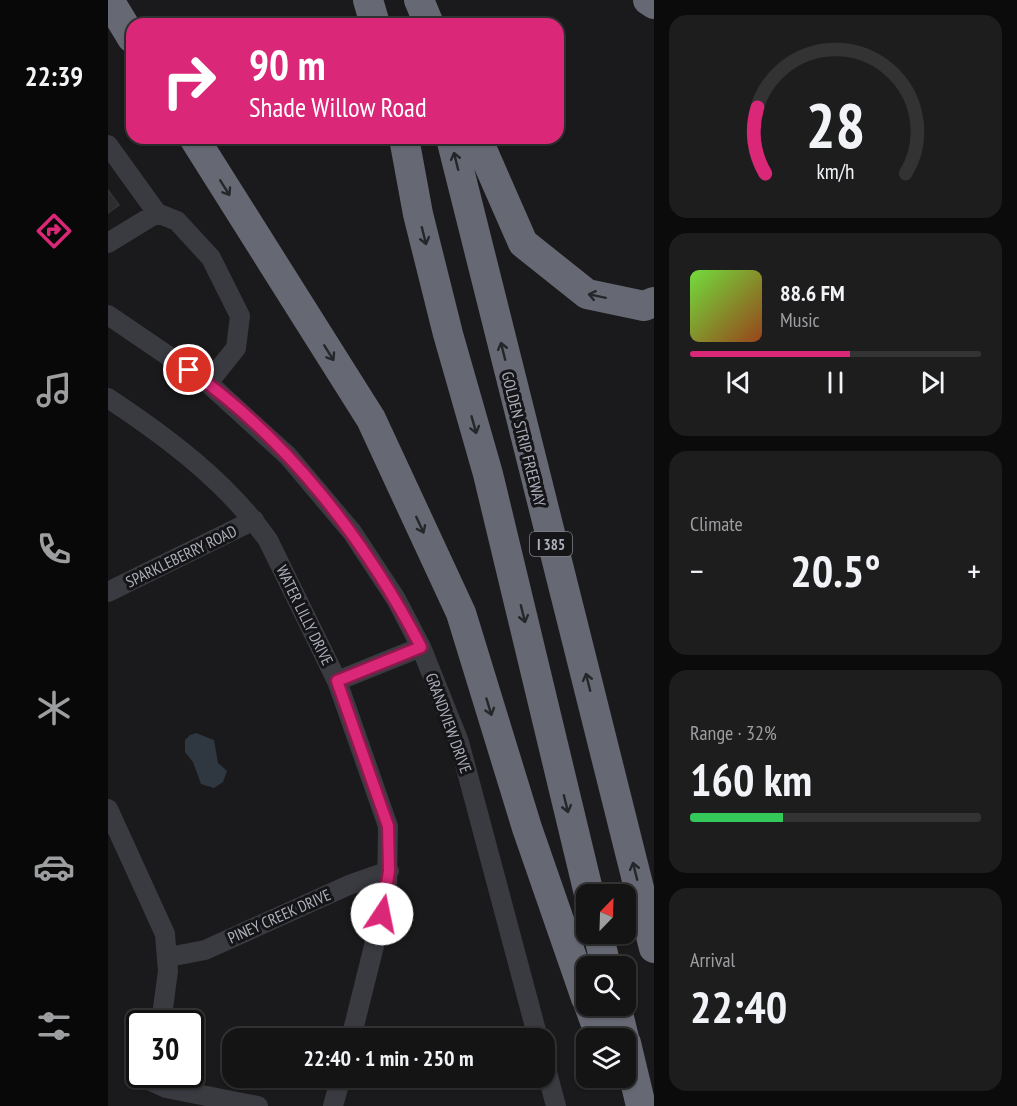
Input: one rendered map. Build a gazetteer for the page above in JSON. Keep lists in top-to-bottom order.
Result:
{
  "streets": {
    "highway": ["GOLDEN STRIP FREEWAY", "I 385"],
    "street": [
      "SPARKLEBERRY ROAD",
      "WATER LILLY DRIVE",
      "GRANDVIEW DRIVE",
      "PINEY CREEK DRIVE"
    ]
  },
  "crossings": [
    ["SPARKLEBERRY ROAD", "WATER LILLY DRIVE"],
    ["WATER LILLY DRIVE", "PINEY CREEK DRIVE"]
  ],
  "north": "top right",
  "page": {
    "tabs": "22:39",
    "turn": ["90 m", "Shade Willow Road"],
    "song": ["88.6 FM", "Music"],
    "tile": [
      "Climate",
      ["Range · 32%", "160 km"],
      ["Arrival", "22:40"]
    ],
    "heat": ["−", "20.5°", "+"],
    "limit": "30",
    "trip": "22:40 · 1 min · 250 m",
    "gauge": ["28", "km/h"]
  }
}
